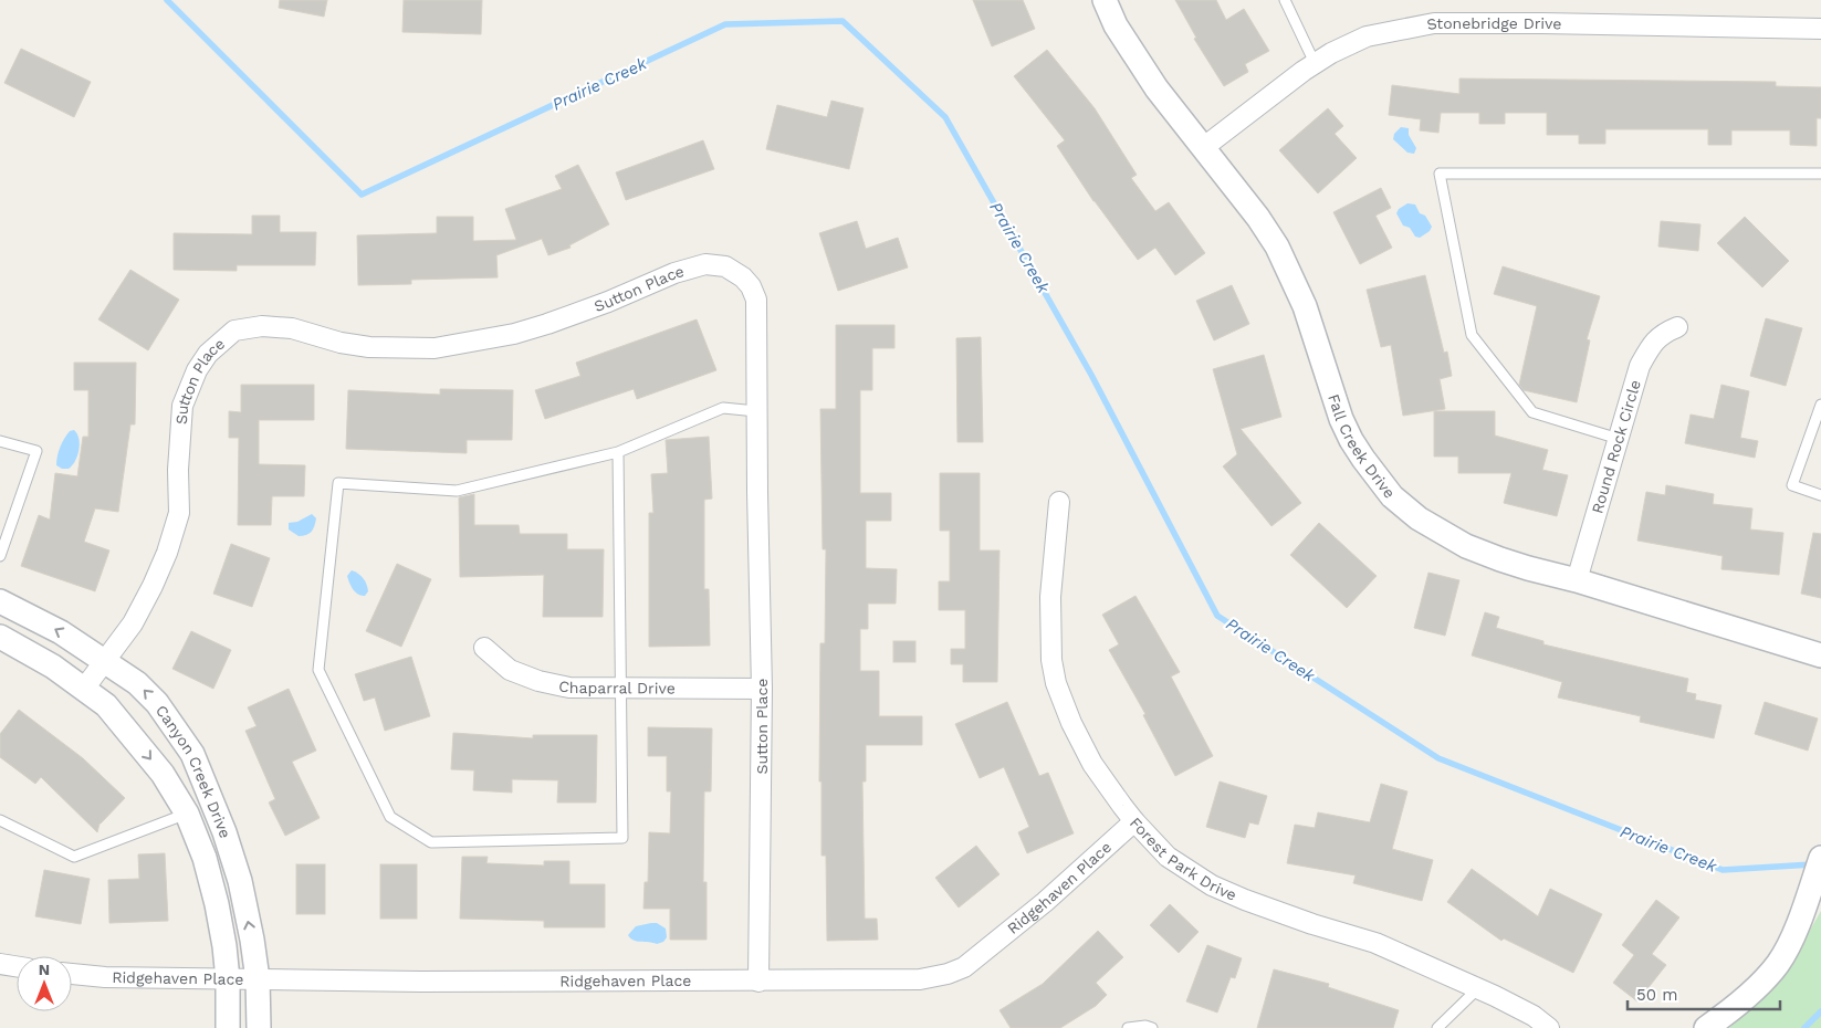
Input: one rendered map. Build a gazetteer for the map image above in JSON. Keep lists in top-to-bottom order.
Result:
{
  "streets": {
    "street": [
      "Stonebridge Drive",
      "Sutton Place",
      "Fall Creek Drive",
      "Round Rock Circle",
      "Chaparral Drive",
      "Canyon Creek Drive",
      "Forest Park Drive",
      "Ridgehaven Place"
    ]
  },
  "crossings": [
    ["Stonebridge Drive", "Fall Creek Drive"],
    ["Sutton Place", "Chaparral Drive"],
    ["Sutton Place", "Canyon Creek Drive"],
    ["Sutton Place", "Ridgehaven Place"],
    ["Fall Creek Drive", "Round Rock Circle"],
    ["Canyon Creek Drive", "Ridgehaven Place"],
    ["Forest Park Drive", "Ridgehaven Place"]
  ],
  "water": ["Prairie Creek"],
  "scale_bar": "50 m",
  "north": "top"
}
